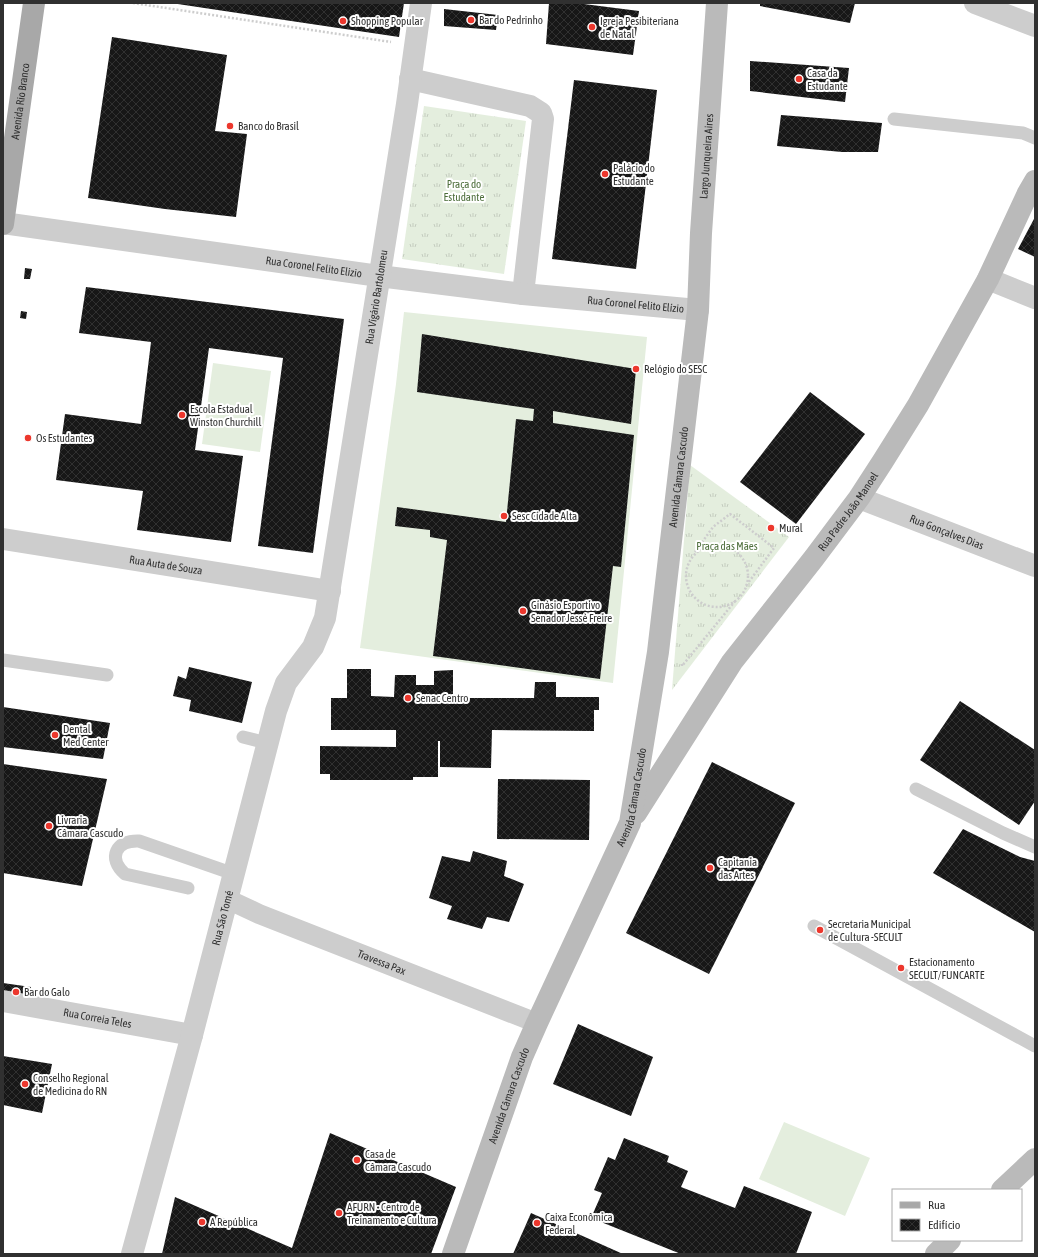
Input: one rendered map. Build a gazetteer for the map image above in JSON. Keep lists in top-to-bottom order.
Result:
{
  "streets": {
    "main road": [
      "Avenida Rio Branco",
      "Largo Junqueira Aires",
      "Avenida Câmara Cascudo",
      "Rua Padre João Manoel"
    ],
    "street": [
      "Rua Coronel Felito Elízio",
      "Rua Vigário Bartolomeu",
      "Rua Gonçalves Dias",
      "Rua Auta de Souza",
      "Rua São Tomé",
      "Travessa Pax",
      "Rua Correia Teles"
    ]
  },
  "crossings": [
    ["Avenida Rio Branco", "Rua Coronel Felito Elízio"],
    ["Largo Junqueira Aires", "Rua Coronel Felito Elízio"],
    ["Largo Junqueira Aires", "Avenida Câmara Cascudo"],
    ["Rua Coronel Felito Elízio", "Rua Vigário Bartolomeu"],
    ["Rua Coronel Felito Elízio", "Avenida Câmara Cascudo"],
    ["Rua Vigário Bartolomeu", "Rua Auta de Souza"],
    ["Rua Vigário Bartolomeu", "Rua São Tomé"],
    ["Avenida Câmara Cascudo", "Rua Padre João Manoel"],
    ["Avenida Câmara Cascudo", "Travessa Pax"],
    ["Rua Padre João Manoel", "Rua Gonçalves Dias"],
    ["Rua Auta de Souza", "Rua São Tomé"],
    ["Rua São Tomé", "Travessa Pax"],
    ["Rua São Tomé", "Rua Correia Teles"]
  ],
  "parks": ["Praça do Estudante", "Praça das Mães"],
  "places": [
    "Bar do Pedrinho",
    "Shopping Popular",
    "Igreja Pesibiteriana de Natal",
    "Casa da Estudante",
    "Banco do Brasil",
    "Palácio do Estudante",
    "Relógio do SESC",
    "Escola Estadual Winston Churchill",
    "Os Estudantes",
    "Sesc Cidade Alta",
    "Mural",
    "Ginásio Esportivo Senador Jessé Freire",
    "Senac Centro",
    "Dental Med Center",
    "Livraria Câmara Cascudo",
    "Capitania das Artes",
    "Secretaria Municipal de Cultura -SECULT",
    "Estacionamento SECULT/FUNCARTE",
    "Bar do Galo",
    "Conselho Regional de Medicina do RN",
    "Casa de Câmara Cascudo",
    "AFURN - Centro de Treinamento e Cultura",
    "A República",
    "Caixa Econômica Federal"
  ],
  "legend": ["Rua", "Edifício"]
}
